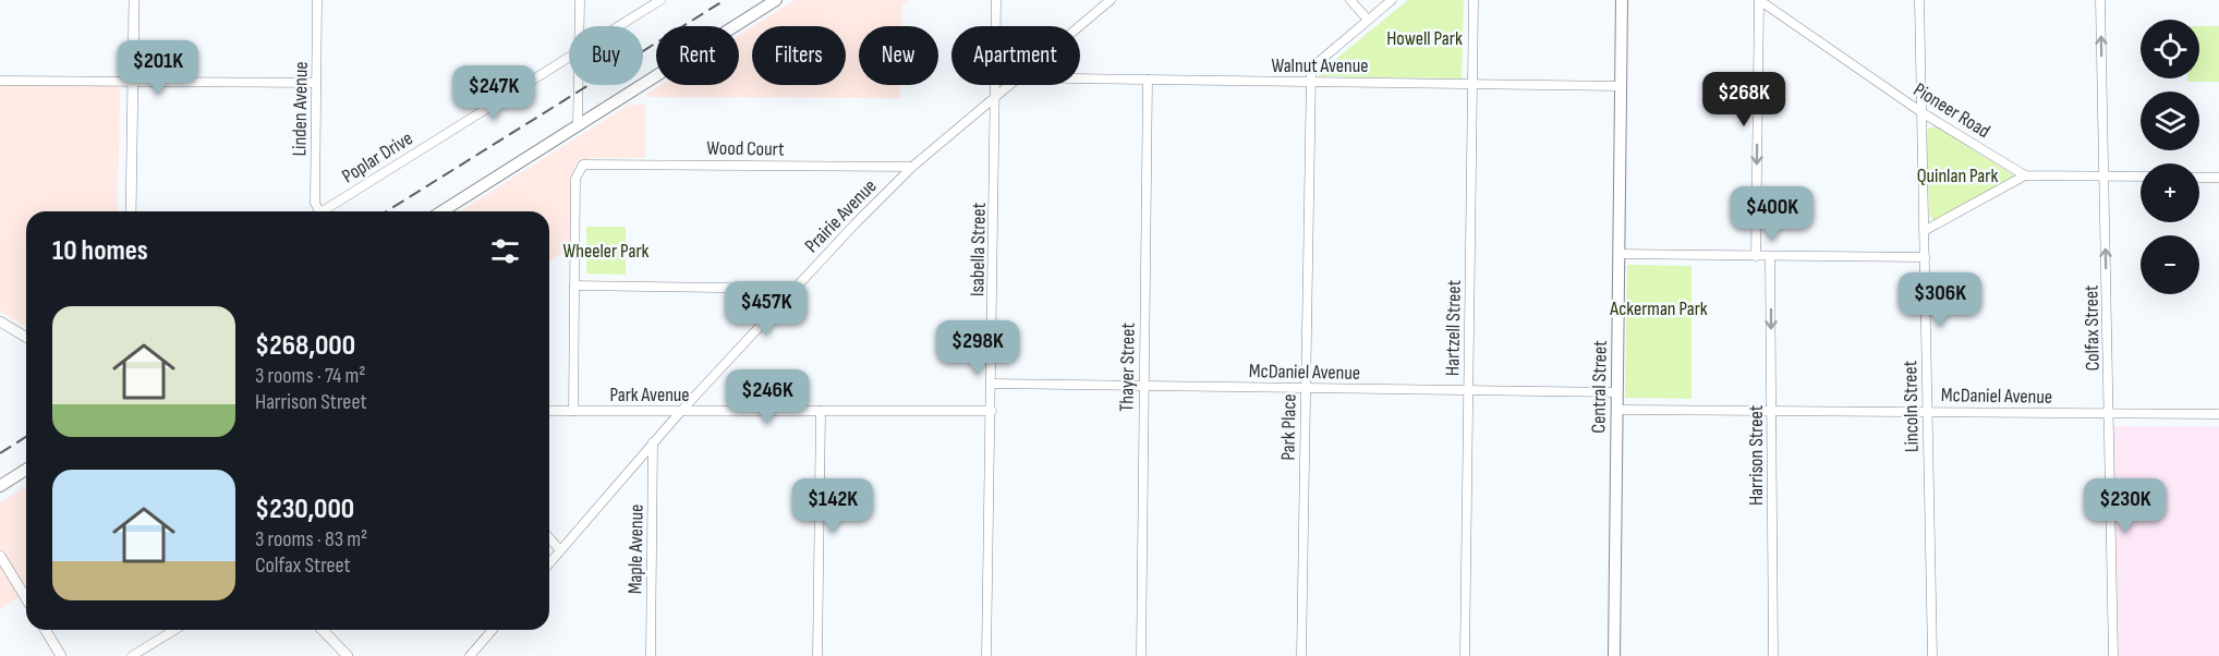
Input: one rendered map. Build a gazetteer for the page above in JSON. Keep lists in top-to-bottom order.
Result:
{
  "streets": {
    "main road": ["Central Street"],
    "street": [
      "Walnut Avenue",
      "Linden Avenue",
      "Pioneer Road",
      "Wood Court",
      "Poplar Drive",
      "Prairie Avenue",
      "Isabella Street",
      "Hartzell Street",
      "Colfax Street",
      "Thayer Street",
      "McDaniel Avenue",
      "Park Avenue",
      "Lincoln Street",
      "Park Place",
      "Harrison Street",
      "Maple Avenue"
    ]
  },
  "crossings": [
    ["Walnut Avenue", "Hartzell Street"],
    ["Walnut Avenue", "Thayer Street"],
    ["Walnut Avenue", "Central Street"],
    ["Walnut Avenue", "Park Place"],
    ["Pioneer Road", "Lincoln Street"],
    ["Wood Court", "Prairie Avenue"],
    ["Prairie Avenue", "Isabella Street"],
    ["Prairie Avenue", "Park Avenue"],
    ["Prairie Avenue", "Maple Avenue"],
    ["Isabella Street", "McDaniel Avenue"],
    ["Isabella Street", "Park Avenue"],
    ["Hartzell Street", "McDaniel Avenue"],
    ["Colfax Street", "McDaniel Avenue"],
    ["Thayer Street", "McDaniel Avenue"],
    ["McDaniel Avenue", "Central Street"],
    ["McDaniel Avenue", "Lincoln Street"],
    ["McDaniel Avenue", "Park Place"],
    ["McDaniel Avenue", "Harrison Street"]
  ],
  "one_way": ["Colfax Street", "Harrison Street"],
  "parks": [
    "Howell Park",
    "Quinlan Park",
    "Wheeler Park",
    "Ackerman Park"
  ],
  "page": {
    "map_buttons": ["+", "−"],
    "chip": [
      "Buy",
      "Rent",
      "Filters",
      "New",
      "Apartment"
    ],
    "price": [
      "$201K",
      "$247K",
      "$268K",
      "$400K",
      "$306K",
      "$457K",
      "$298K",
      "$246K",
      "$142K",
      "$230K"
    ],
    "heading": "10 homes",
    "list": [
      {
        "name": "$268,000",
        "note": "3 rooms · 74 m² · Harrison Street"
      },
      {
        "name": "$230,000",
        "note": "3 rooms · 83 m² · Colfax Street"
      }
    ]
  }
}
